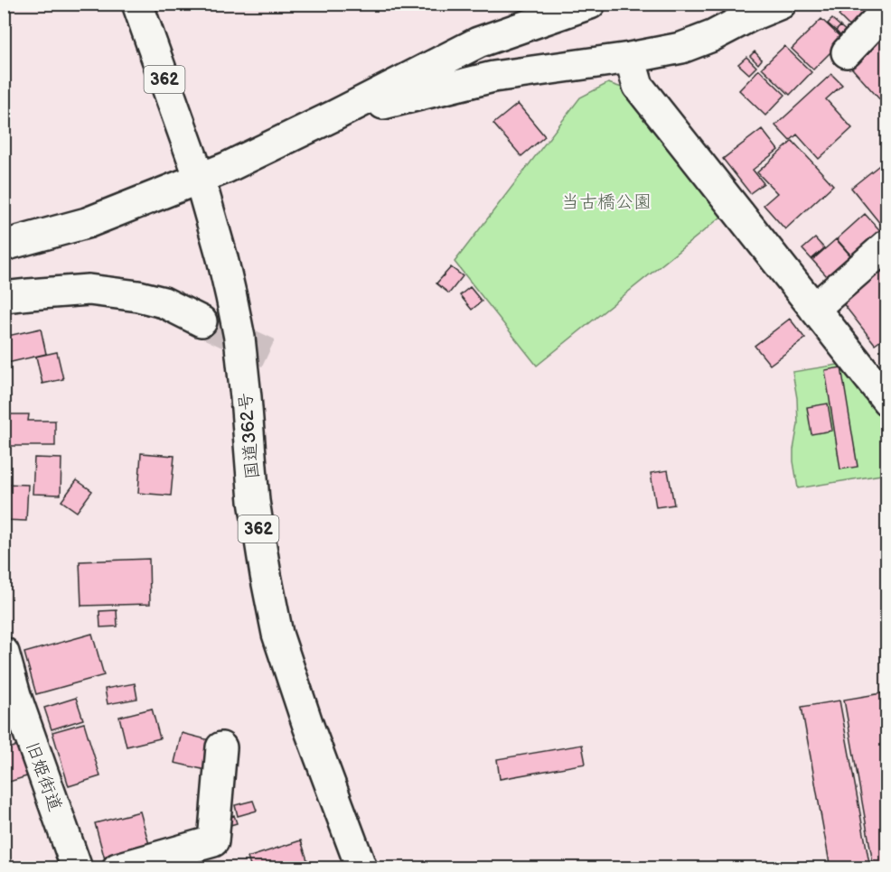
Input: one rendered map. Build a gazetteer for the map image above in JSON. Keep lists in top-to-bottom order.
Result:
{
  "streets": {
    "main road": ["362", "国道362号", "旧姫街道"]
  },
  "parks": ["当古橋公園"]
}
